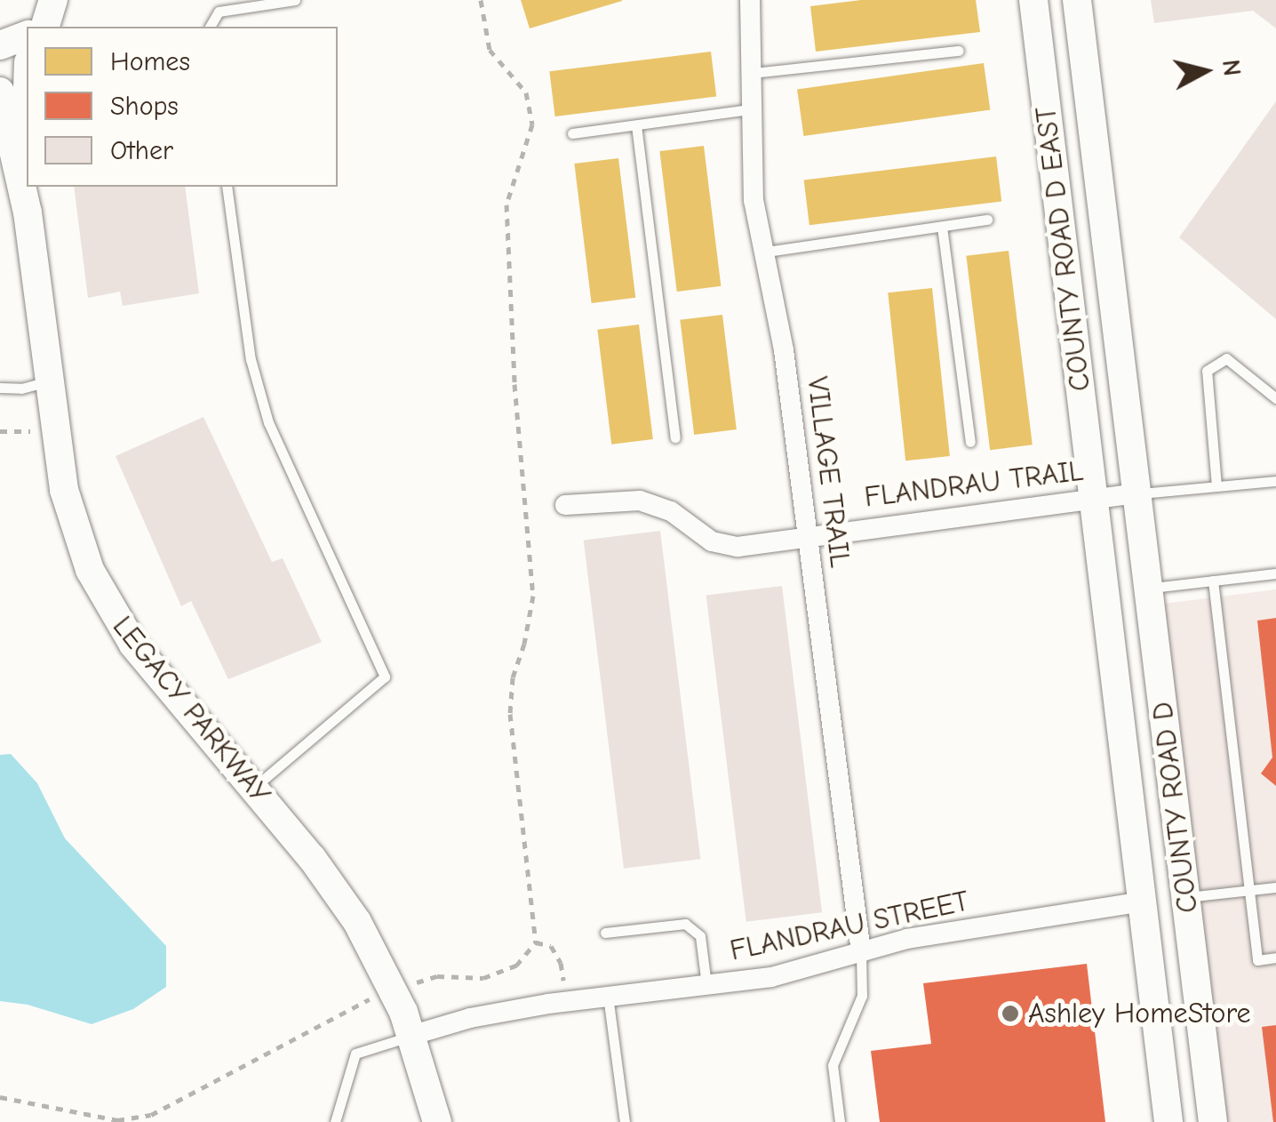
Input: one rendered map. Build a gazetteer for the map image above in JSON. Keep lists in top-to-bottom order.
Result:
{
  "streets": {
    "street": [
      "COUNTY ROAD D EAST",
      "VILLAGE TRAIL",
      "FLANDRAU TRAIL",
      "LEGACY PARKWAY",
      "COUNTY ROAD D",
      "FLANDRAU STREET"
    ]
  },
  "crossings": [
    ["COUNTY ROAD D EAST", "FLANDRAU TRAIL"],
    ["COUNTY ROAD D EAST", "COUNTY ROAD D"],
    ["VILLAGE TRAIL", "FLANDRAU TRAIL"],
    ["VILLAGE TRAIL", "FLANDRAU STREET"],
    ["FLANDRAU TRAIL", "COUNTY ROAD D"],
    ["LEGACY PARKWAY", "FLANDRAU STREET"],
    ["COUNTY ROAD D", "FLANDRAU STREET"]
  ],
  "places": ["Ashley HomeStore"],
  "legend": ["Homes", "Shops", "Other"],
  "north": "right"
}
